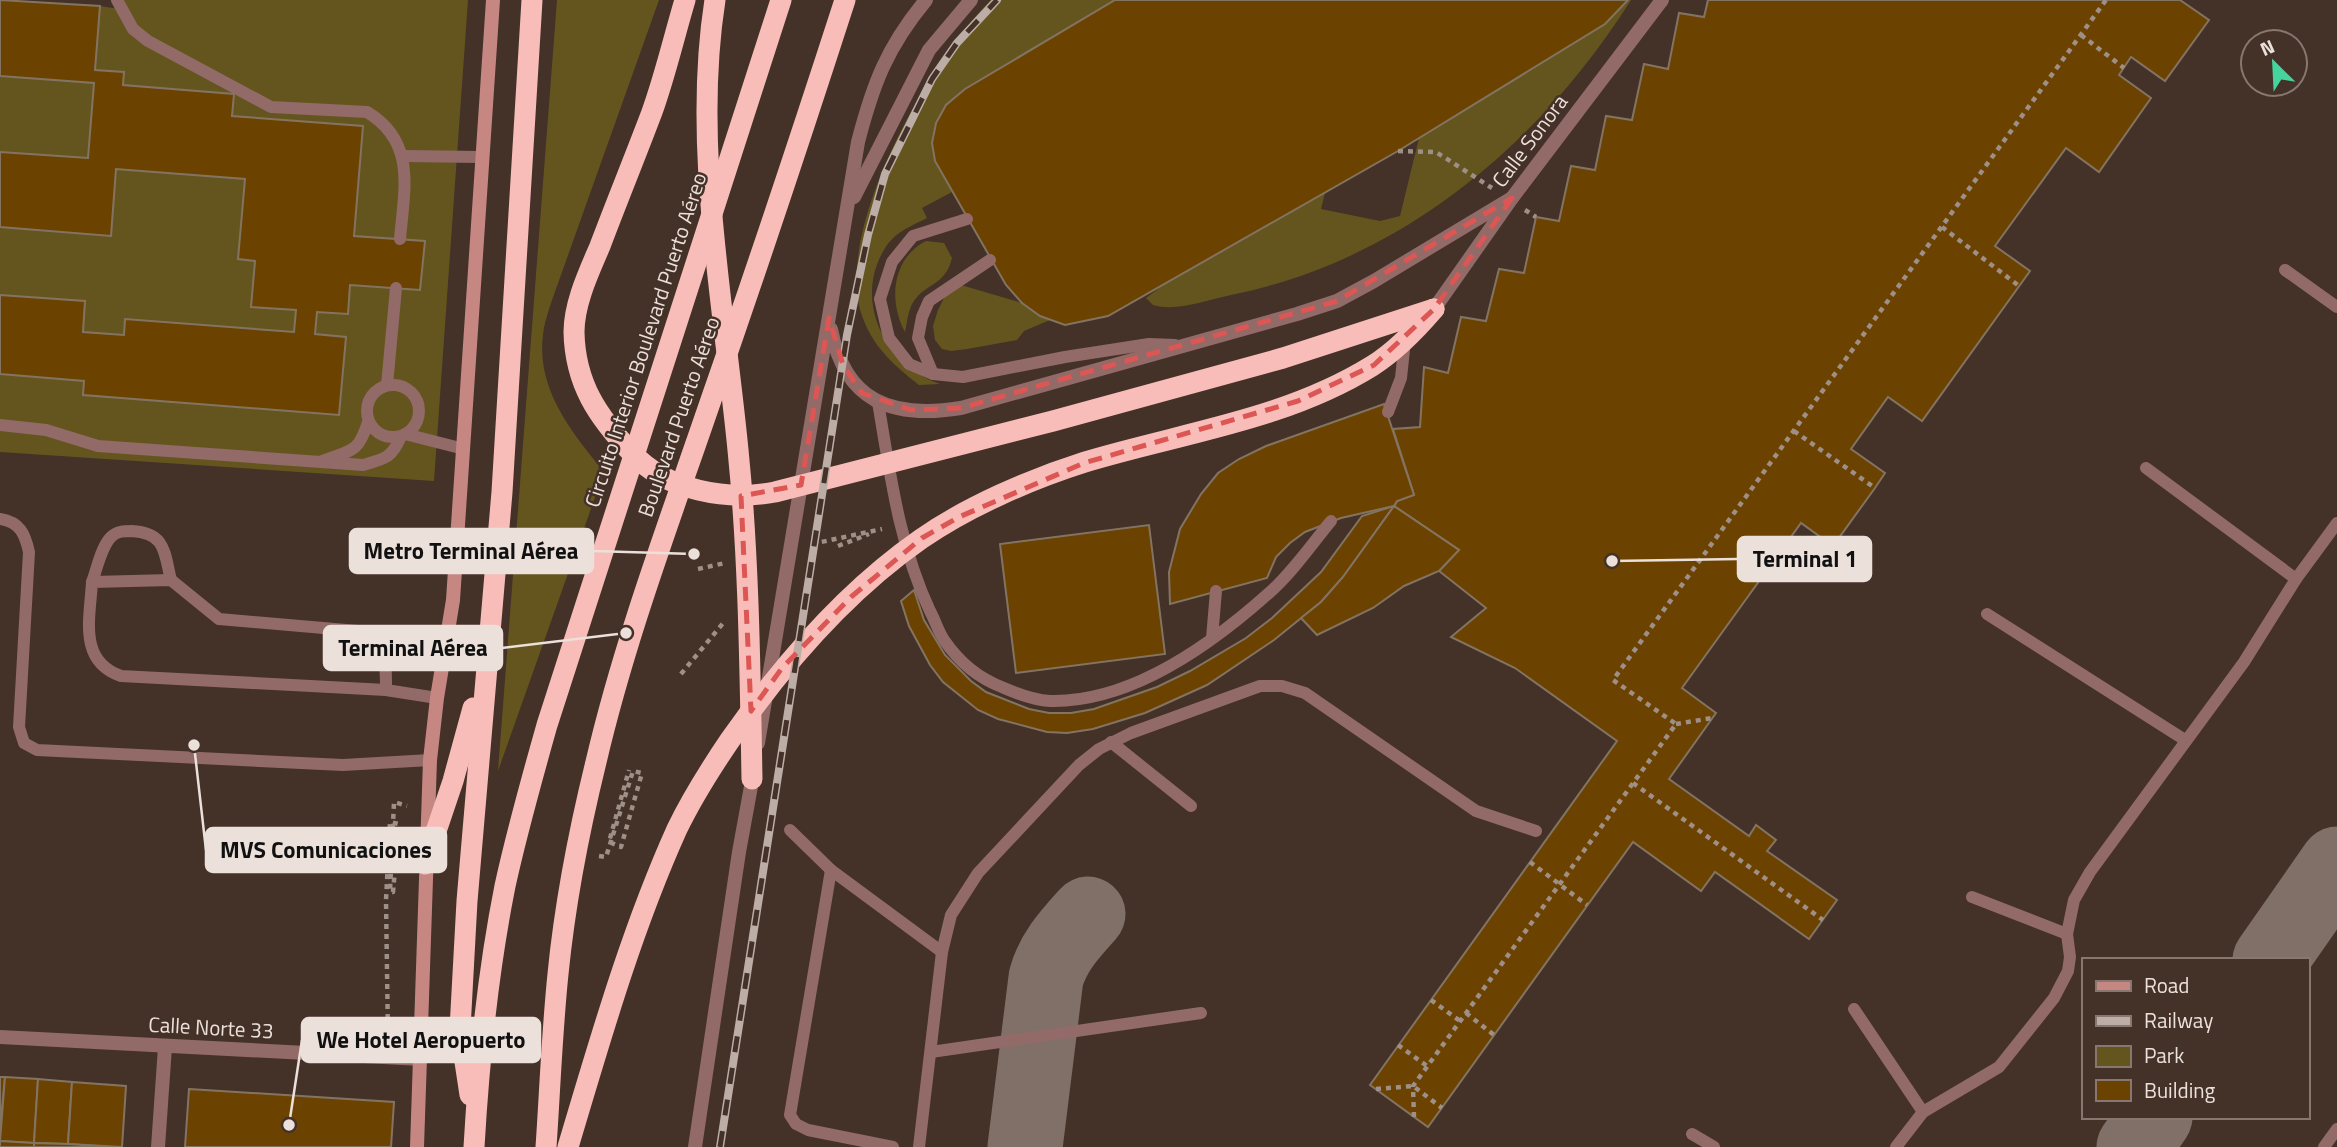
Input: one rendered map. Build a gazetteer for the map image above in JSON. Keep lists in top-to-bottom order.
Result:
{
  "streets": {
    "highway": ["Circuito Interior Boulevard Puerto Aéreo", "Boulevard Puerto Aéreo"],
    "street": ["Calle Sonora", "Calle Norte 33"]
  },
  "places": [
    "Metro Terminal Aérea",
    "Terminal 1",
    "Terminal Aérea",
    "MVS Comunicaciones",
    "We Hotel Aeropuerto"
  ],
  "legend": [
    "Road",
    "Railway",
    "Park",
    "Building"
  ],
  "north": "top left"
}
